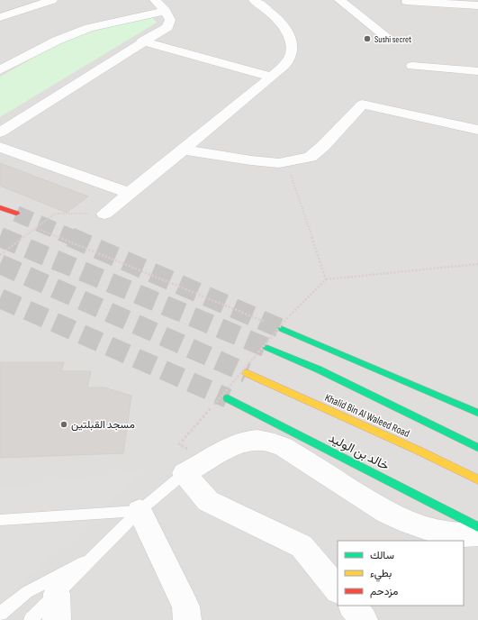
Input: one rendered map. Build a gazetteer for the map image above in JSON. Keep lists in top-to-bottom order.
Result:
{
  "streets": {
    "highway": ["Khalid Bin Al Waleed Road", "خالد بن الوليد"]
  },
  "places": ["Sushi secret", "مسجد القبلتين"],
  "legend": ["سالك", "بطيء", "مزدحم"]
}
